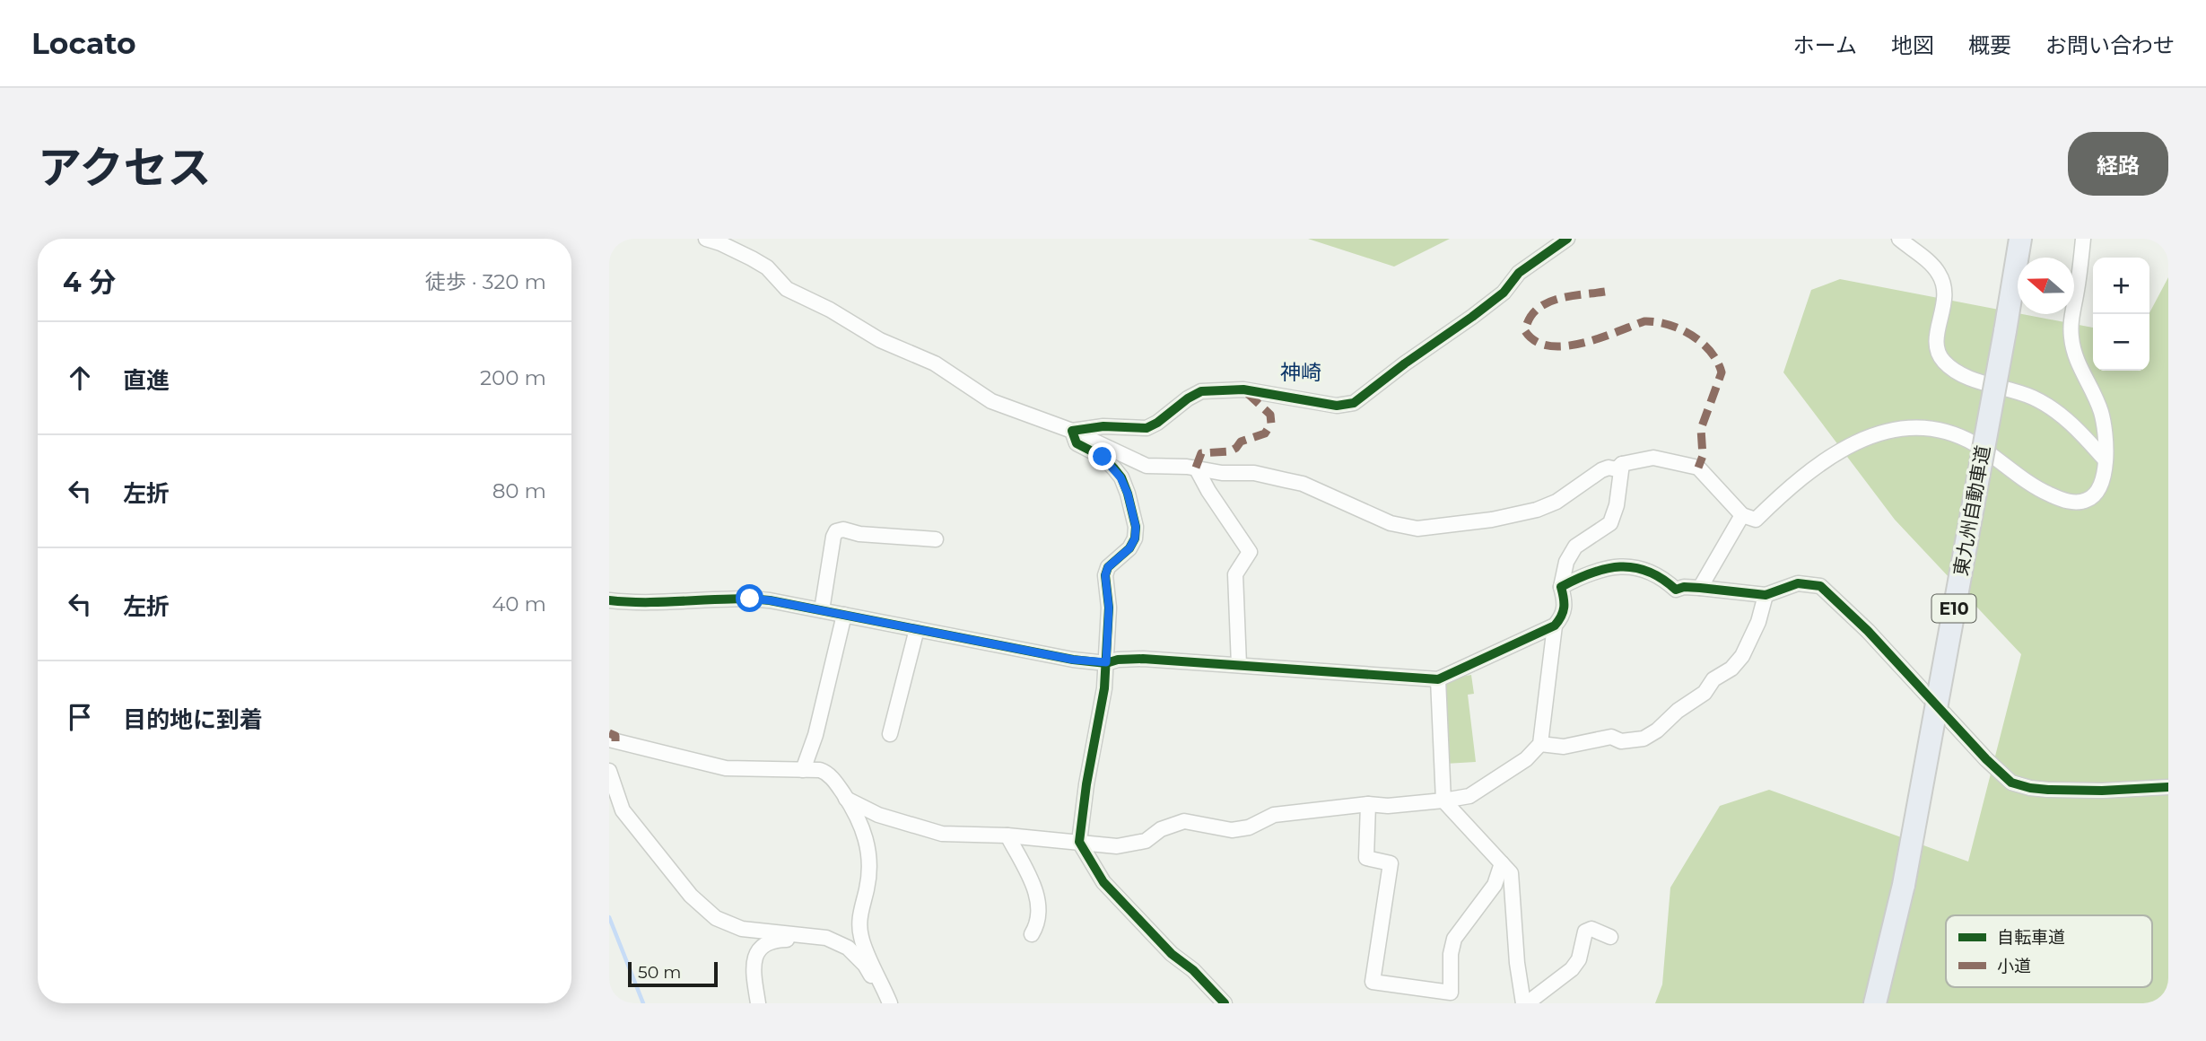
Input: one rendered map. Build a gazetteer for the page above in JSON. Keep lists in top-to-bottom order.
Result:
{
  "streets": {
    "highway": ["東九州自動車道", "E10"]
  },
  "districts": ["神崎"],
  "legend": ["自転車道", "小道"],
  "scale_bar": "50 m",
  "north": "left",
  "page": {
    "header": "Locato",
    "nav": [
      "ホーム",
      "地図",
      "概要",
      "お問い合わせ"
    ],
    "title": "アクセス",
    "buttons": "経路",
    "heading": ["4 分", "徒歩 · 320 m"],
    "map_buttons": ["+", "−"],
    "list": [
      ["直進", "200 m"],
      ["左折", "80 m"],
      ["左折", "40 m"],
      "目的地に到着"
    ],
    "scale": "50 m"
  }
}
